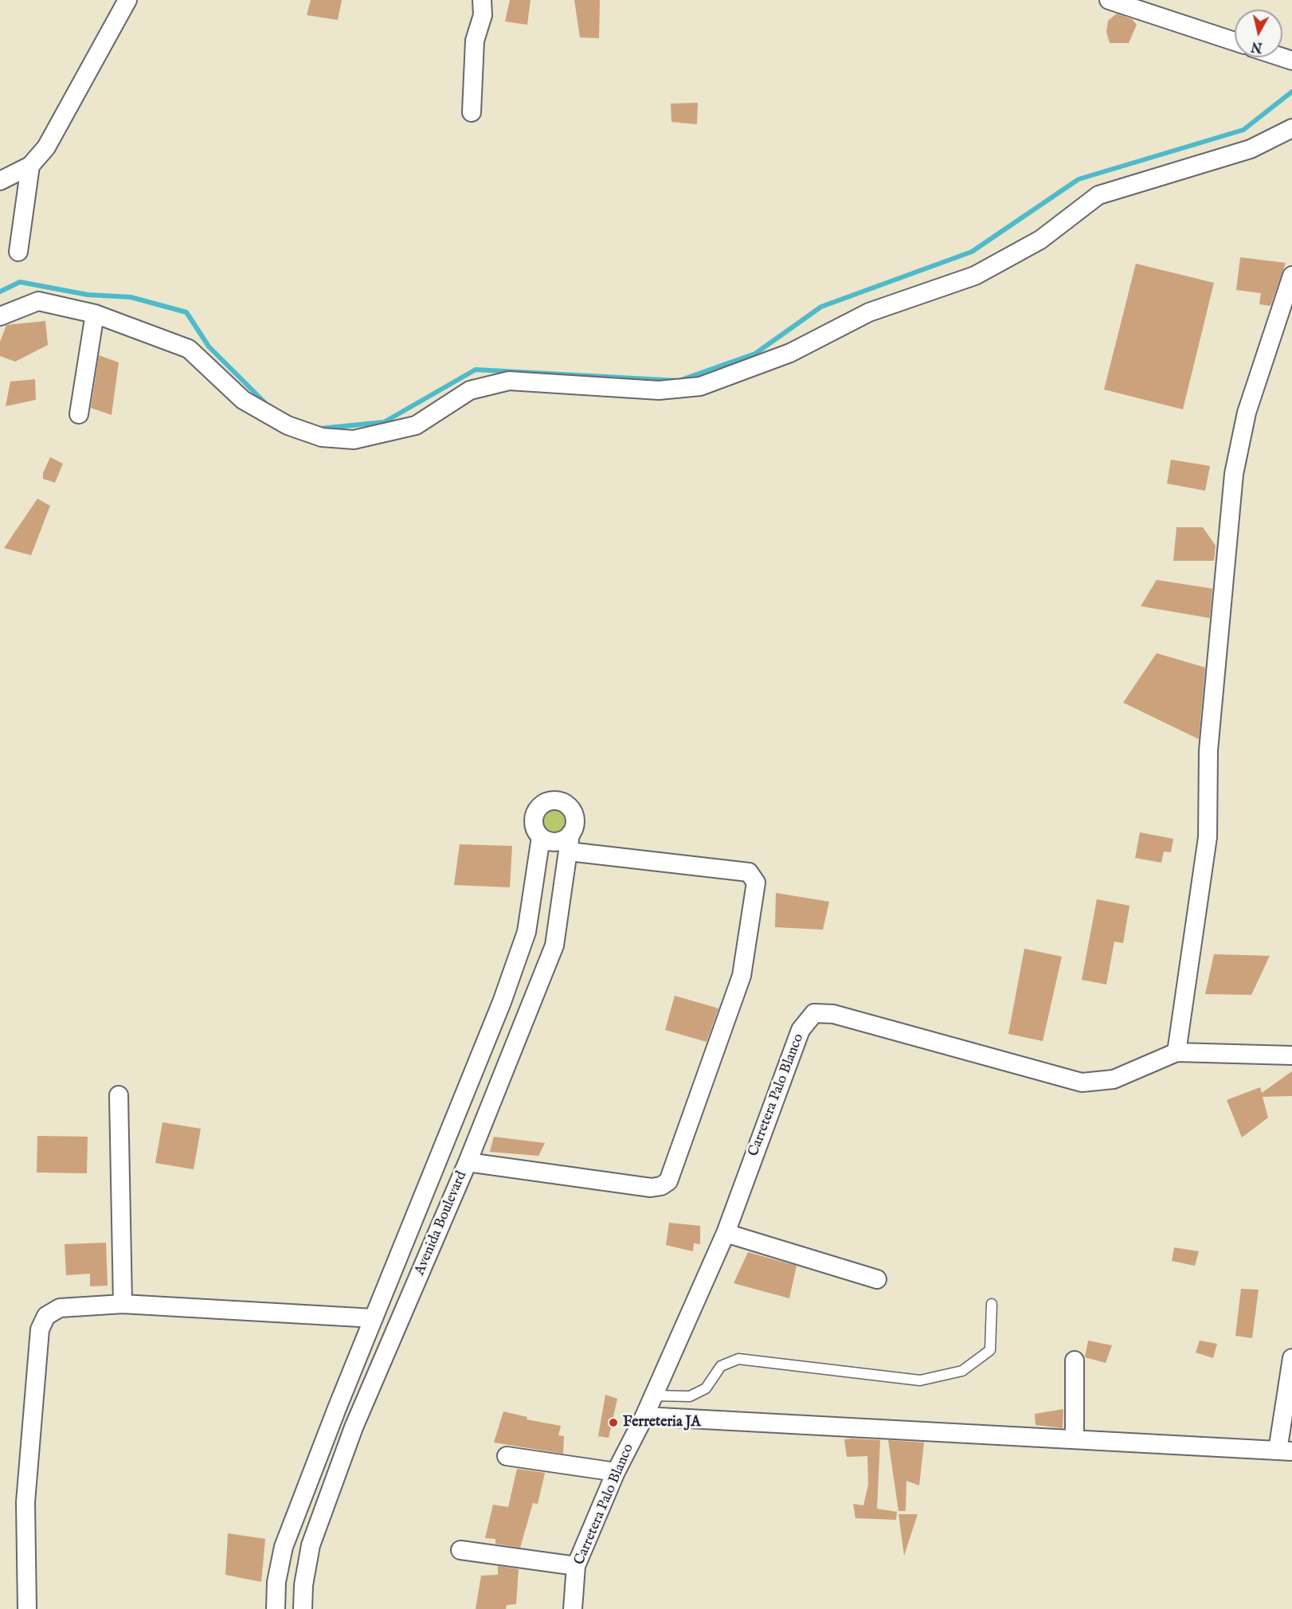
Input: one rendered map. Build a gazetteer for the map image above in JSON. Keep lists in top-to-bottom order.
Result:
{
  "streets": {
    "street": ["Carretera Palo Blanco", "Avenida Boulevard"]
  },
  "places": ["Ferreteria JA"],
  "north": "bottom"
}
